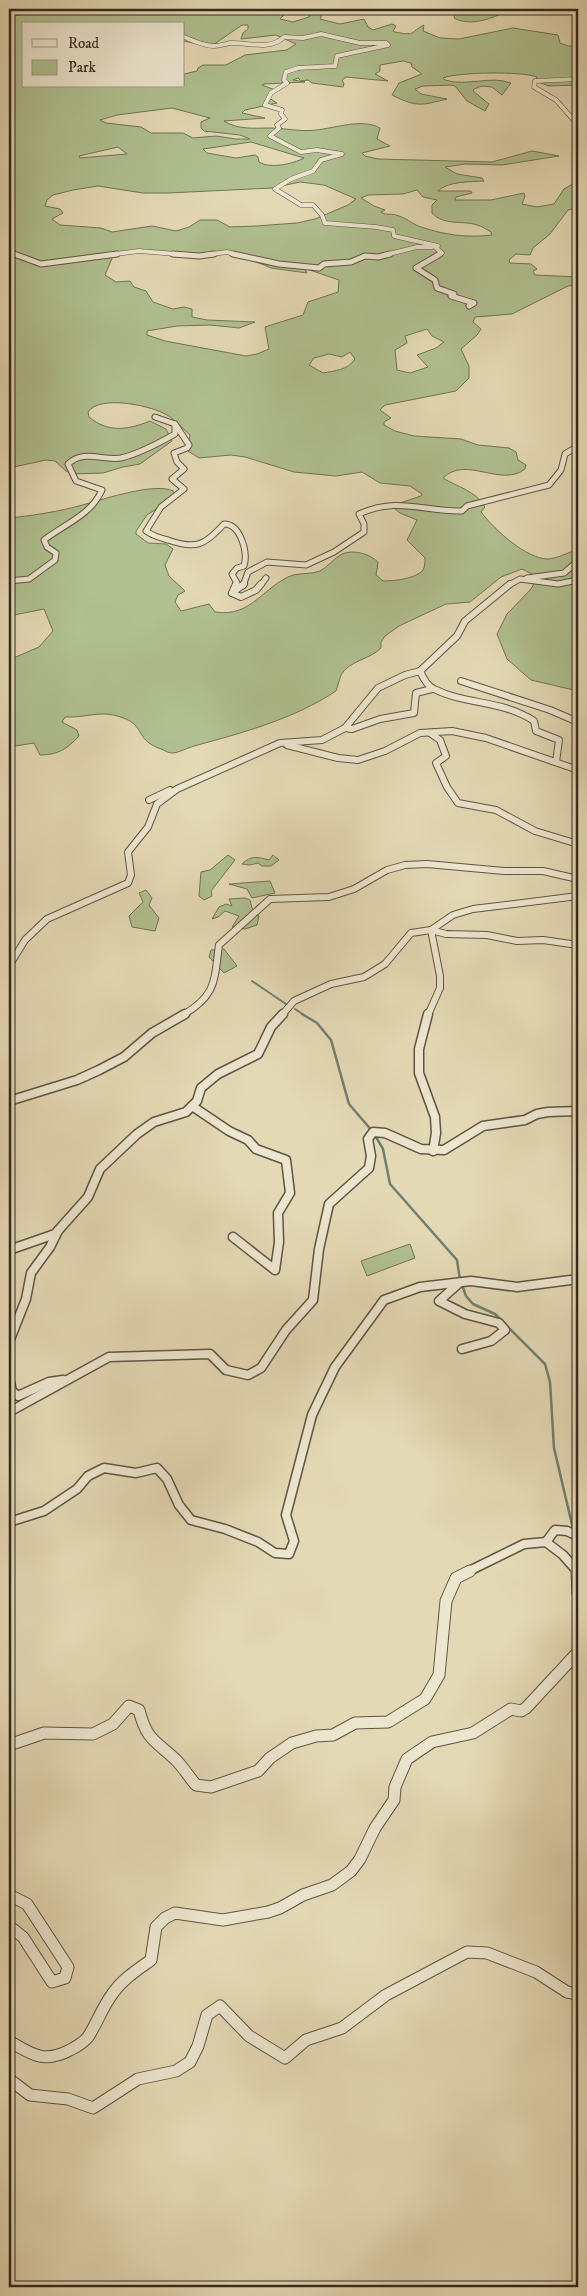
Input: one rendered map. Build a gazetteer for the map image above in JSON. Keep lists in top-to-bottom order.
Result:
{
  "legend": ["Road", "Park"]
}
